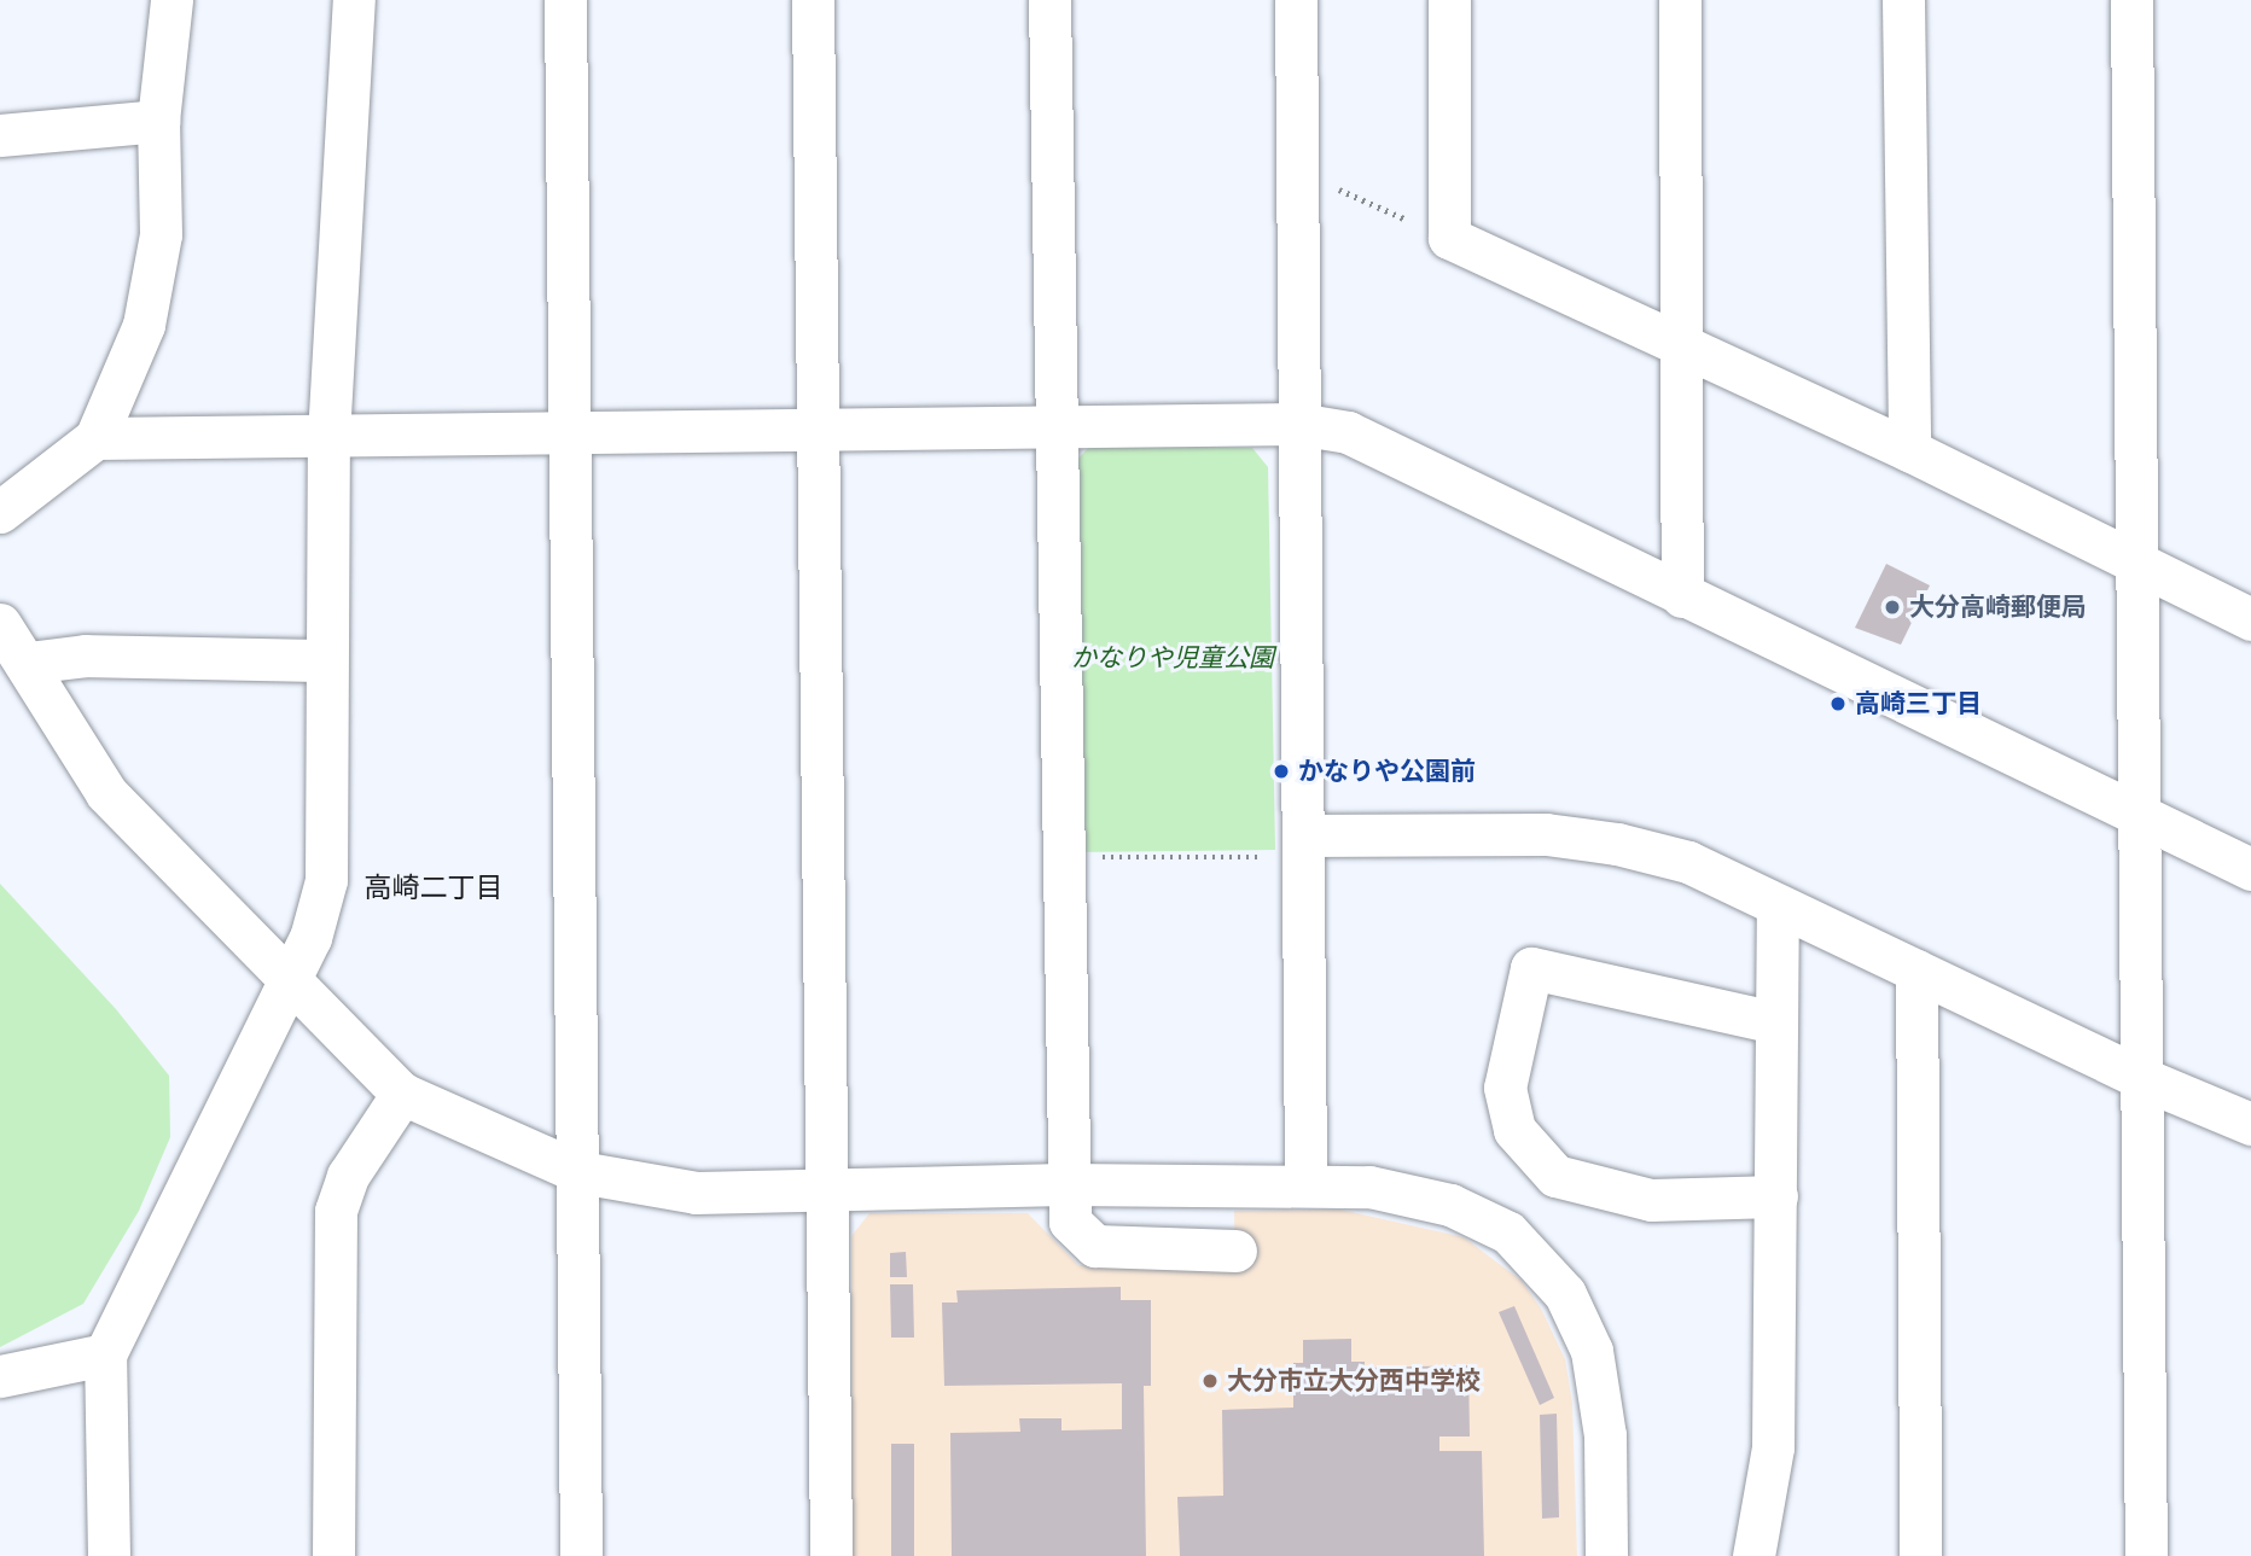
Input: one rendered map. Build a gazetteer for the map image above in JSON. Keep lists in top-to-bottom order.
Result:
{
  "districts": ["高崎二丁目"],
  "parks": ["かなりや児童公園"],
  "places": [
    "大分高崎郵便局",
    "高崎三丁目",
    "かなりや公園前",
    "大分市立大分西中学校"
  ]
}
